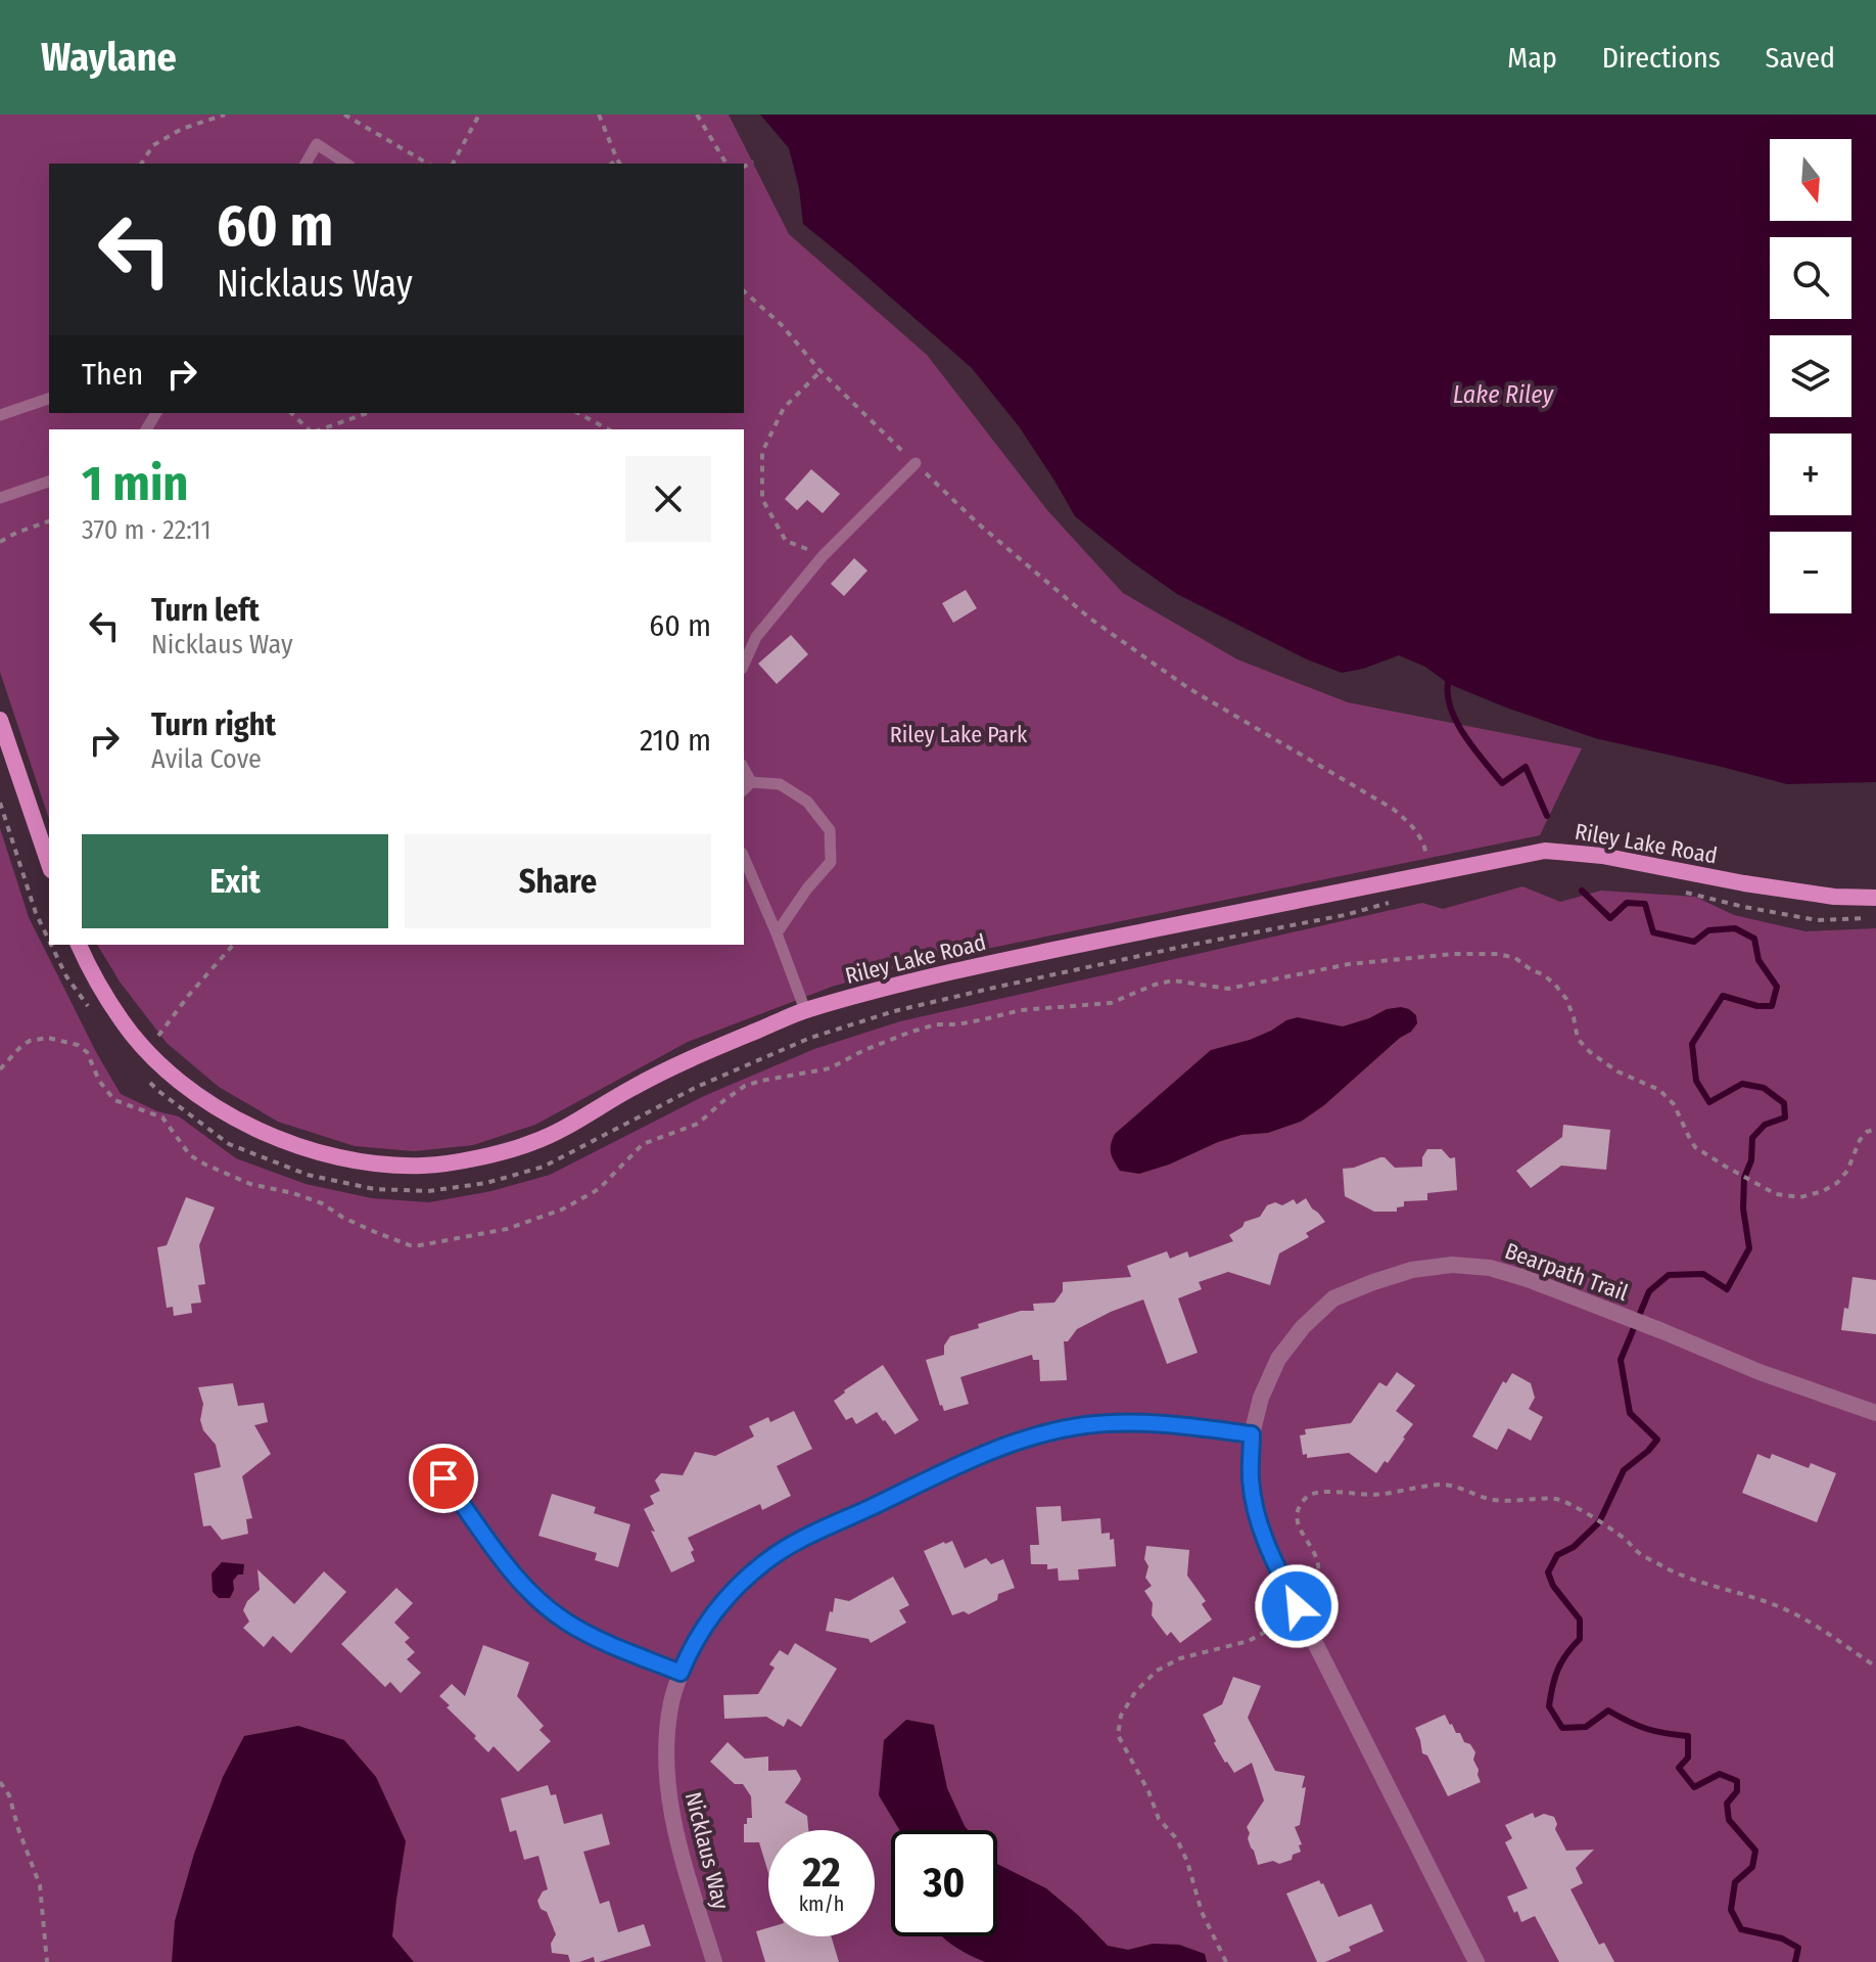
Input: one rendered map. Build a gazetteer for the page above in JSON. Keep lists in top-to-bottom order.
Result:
{
  "streets": {
    "street": ["Riley Lake Road", "Bearpath Trail", "Nicklaus Way"]
  },
  "crossings": [
    ["Bearpath Trail", "Nicklaus Way"]
  ],
  "water": ["Lake Riley"],
  "parks": ["Riley Lake Park"],
  "north": "bottom",
  "page": {
    "header": "Waylane",
    "nav": ["Map", "Directions", "Saved"],
    "map_buttons": ["+", "−"],
    "turn": ["60 m", "Nicklaus Way"],
    "then": "Then",
    "heading": ["1 min", "370 m · 22:11"],
    "list": [
      {
        "name": "Turn left",
        "note": "Nicklaus Way",
        "value": "60 m"
      },
      {
        "name": "Turn right",
        "note": "Avila Cove",
        "value": "210 m"
      }
    ],
    "buttons": ["Exit", "Share"],
    "speed": "22 km/h",
    "limit": "30"
  }
}
